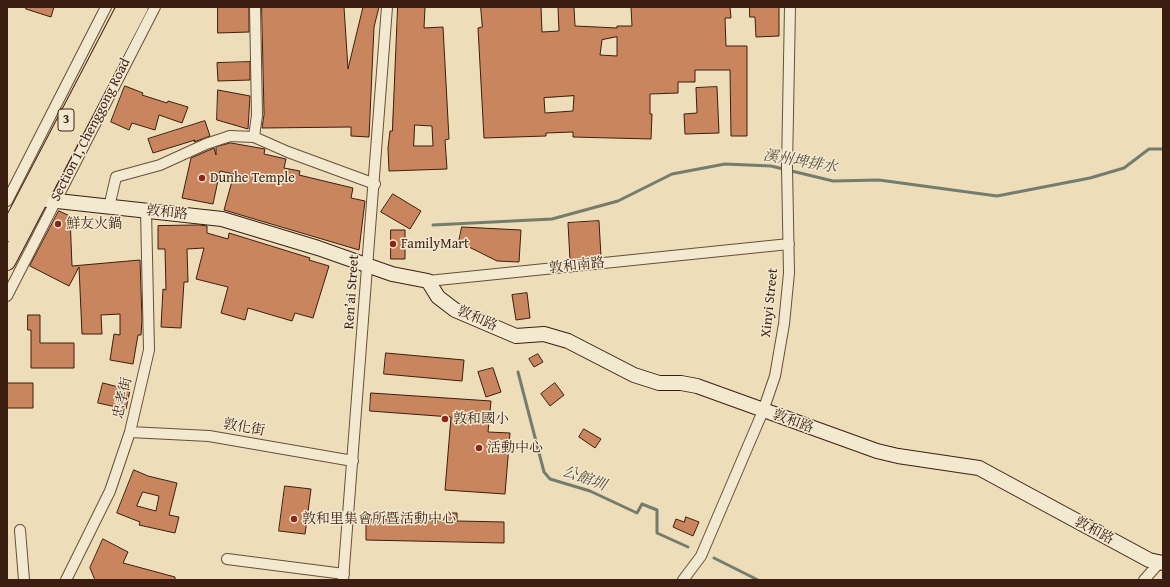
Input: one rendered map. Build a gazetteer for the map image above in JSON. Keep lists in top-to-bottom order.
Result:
{
  "streets": {
    "main road": ["3", "Section 1, Chenggong Road"],
    "street": [
      "敦和路",
      "敦和南路",
      "Ren’ai Street",
      "Xinyi Street",
      "忠孝街",
      "敦化街"
    ]
  },
  "crossings": [
    ["Section 1, Chenggong Road", "敦和路"],
    ["敦和路", "敦和南路"],
    ["敦和路", "Ren’ai Street"],
    ["敦和路", "Xinyi Street"],
    ["敦和路", "忠孝街"],
    ["敦和南路", "Ren’ai Street"],
    ["敦和南路", "Xinyi Street"],
    ["Ren’ai Street", "敦化街"],
    ["忠孝街", "敦化街"]
  ],
  "water": ["溪州埤排水", "公館圳"],
  "places": [
    "Dunhe Temple",
    "鮮友火鍋",
    "FamilyMart",
    "敦和國小",
    "活動中心",
    "敦和里集會所暨活動中心"
  ]
}
